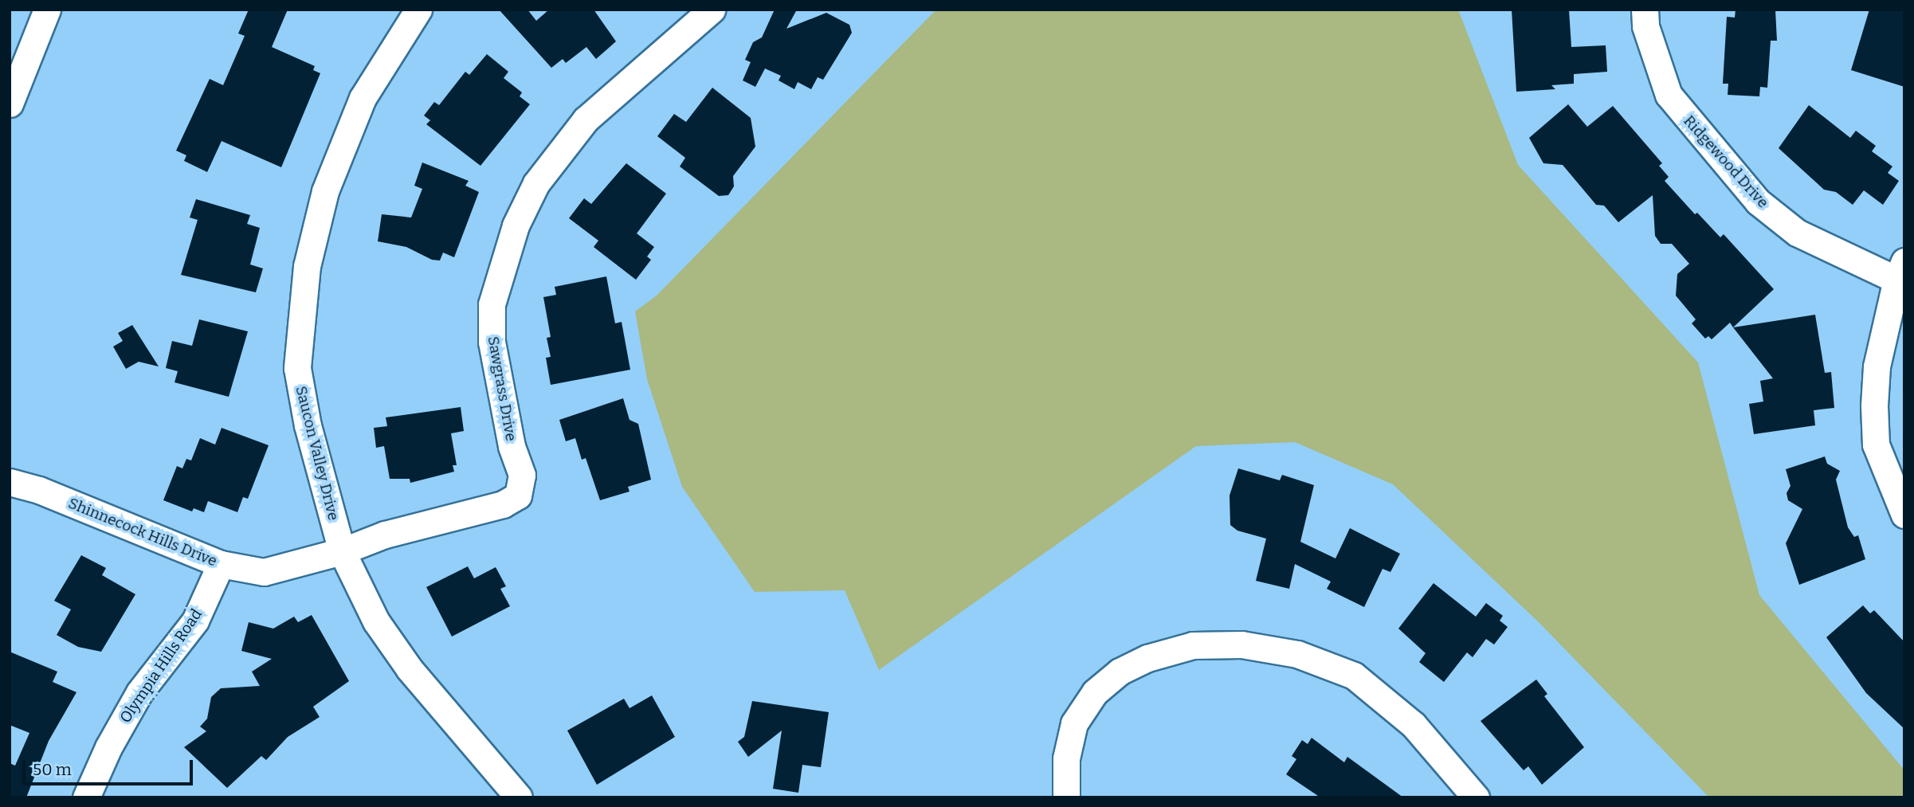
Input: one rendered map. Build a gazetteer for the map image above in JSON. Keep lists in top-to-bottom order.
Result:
{
  "streets": {
    "street": [
      "Ridgewood Drive",
      "Sawgrass Drive",
      "Saucon Valley Drive",
      "Shinnecock Hills Drive",
      "Olympia Hills Road"
    ]
  },
  "crossings": [
    ["Sawgrass Drive", "Saucon Valley Drive"],
    ["Sawgrass Drive", "Shinnecock Hills Drive"],
    ["Saucon Valley Drive", "Shinnecock Hills Drive"],
    ["Shinnecock Hills Drive", "Olympia Hills Road"]
  ],
  "scale_bar": "50 m"
}
